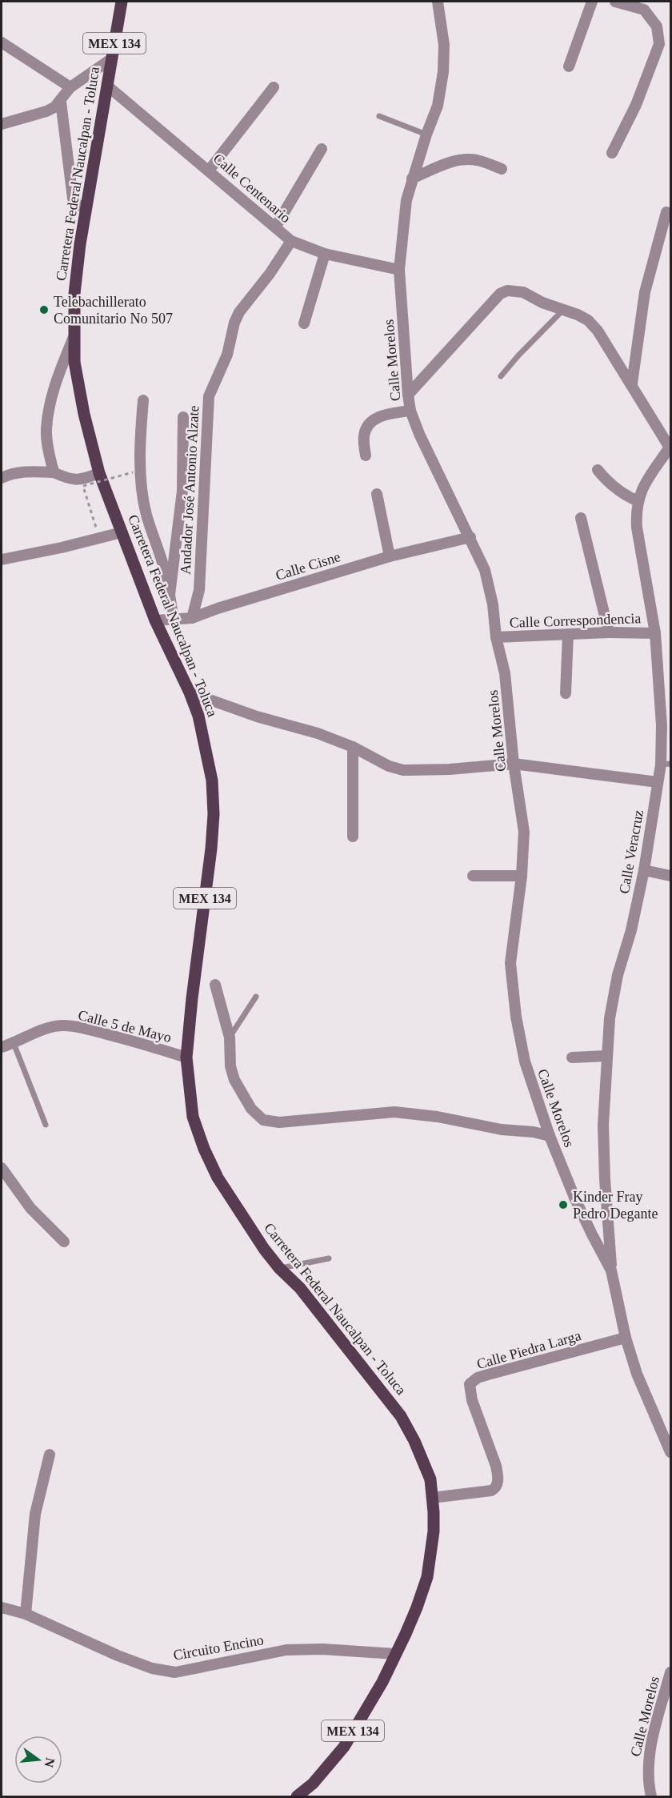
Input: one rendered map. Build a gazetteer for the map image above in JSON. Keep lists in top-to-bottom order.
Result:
{
  "streets": {
    "main road": ["MEX 134", "Carretera Federal Naucalpan - Toluca"],
    "street": [
      "Calle Centenario",
      "Calle Morelos",
      "Andador José Antonio Alzate",
      "Calle Cisne",
      "Calle Correspondencia",
      "Calle Veracruz",
      "Calle 5 de Mayo",
      "Calle Piedra Larga",
      "Circuito Encino"
    ]
  },
  "crossings": [
    ["Carretera Federal Naucalpan - Toluca", "Calle Centenario"],
    ["Carretera Federal Naucalpan - Toluca", "Calle Cisne"],
    ["Carretera Federal Naucalpan - Toluca", "Calle 5 de Mayo"],
    ["Carretera Federal Naucalpan - Toluca", "Calle Piedra Larga"],
    ["Carretera Federal Naucalpan - Toluca", "Circuito Encino"],
    ["Calle Centenario", "Calle Morelos"],
    ["Calle Centenario", "Andador José Antonio Alzate"],
    ["Calle Morelos", "Calle Cisne"],
    ["Calle Morelos", "Calle Correspondencia"],
    ["Calle Morelos", "Calle Veracruz"],
    ["Calle Morelos", "Calle Piedra Larga"],
    ["Andador José Antonio Alzate", "Calle Cisne"],
    ["Calle Correspondencia", "Calle Veracruz"]
  ],
  "places": ["Telebachillerato Comunitario No 507", "Kinder Fray Pedro Degante"],
  "north": "right"
}
